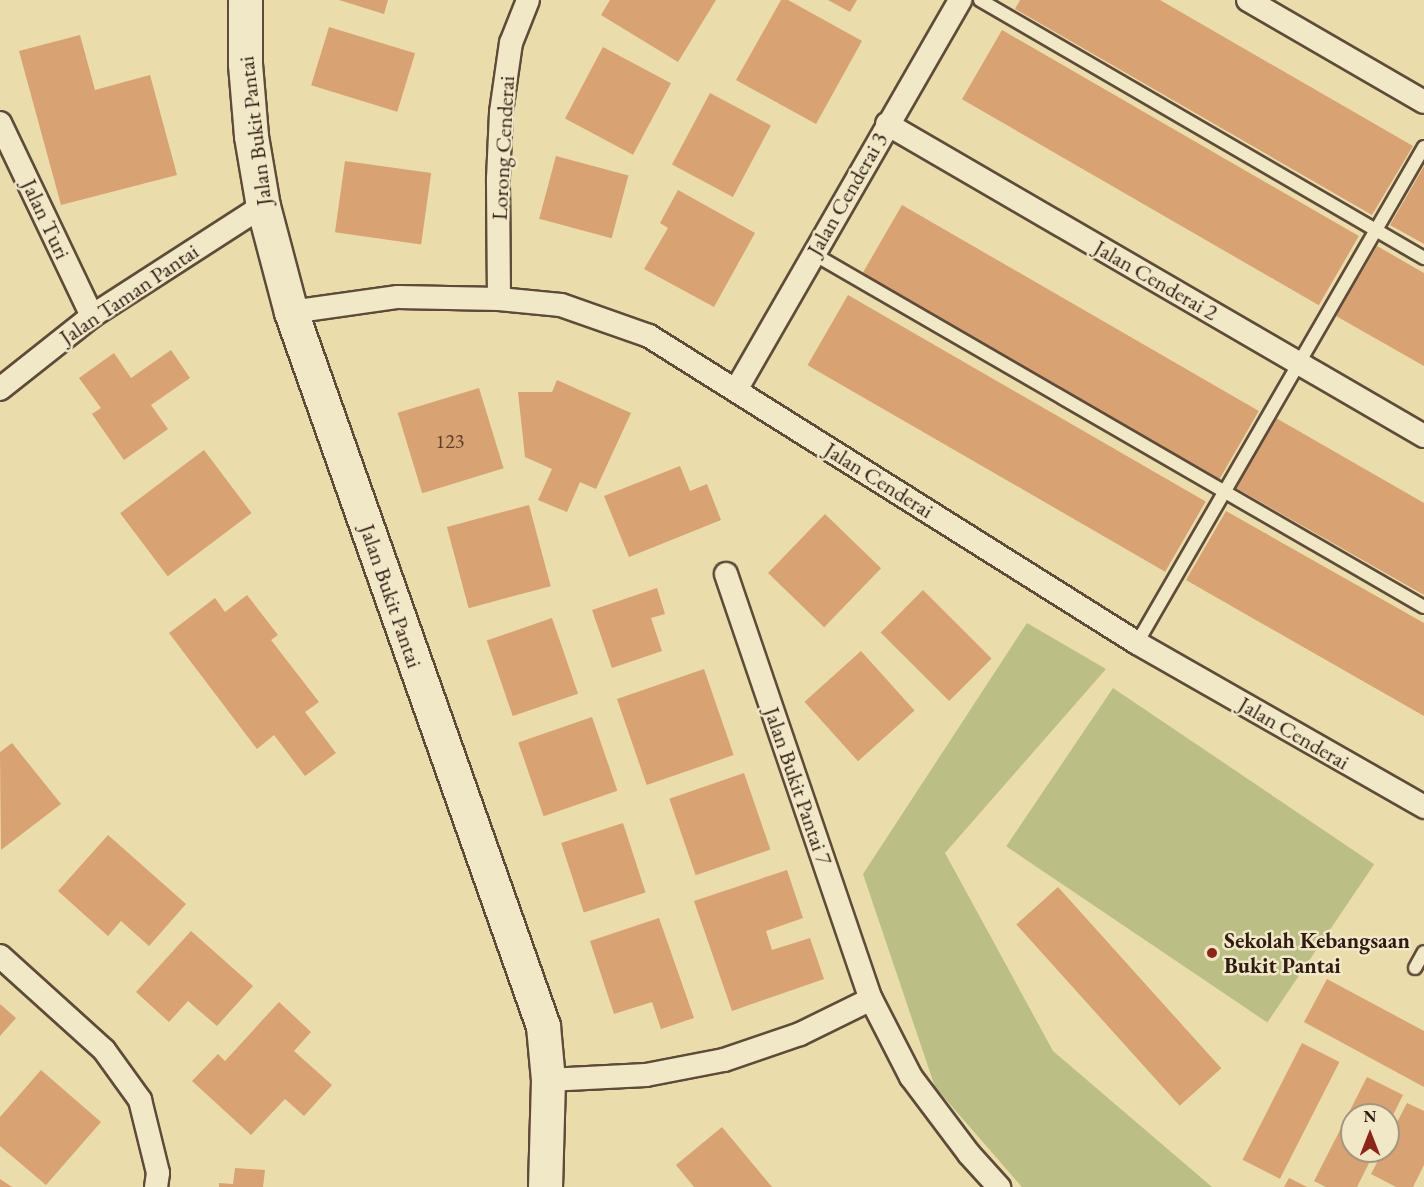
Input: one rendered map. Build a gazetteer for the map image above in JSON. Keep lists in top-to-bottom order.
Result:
{
  "streets": {
    "street": [
      "Jalan Bukit Pantai",
      "Lorong Cenderai",
      "Jalan Cenderai 3",
      "Jalan Turi",
      "Jalan Cenderai 2",
      "Jalan Taman Pantai",
      "Jalan Cenderai",
      "Jalan Bukit Pantai 7"
    ]
  },
  "crossings": [
    ["Jalan Bukit Pantai", "Jalan Taman Pantai"],
    ["Jalan Bukit Pantai", "Jalan Cenderai"],
    ["Lorong Cenderai", "Jalan Cenderai"],
    ["Jalan Cenderai 3", "Jalan Cenderai 2"],
    ["Jalan Cenderai 3", "Jalan Cenderai"],
    ["Jalan Turi", "Jalan Taman Pantai"]
  ],
  "places": ["Sekolah Kebangsaan Bukit Pantai"],
  "house_numbers": ["123"],
  "north": "top"
}
